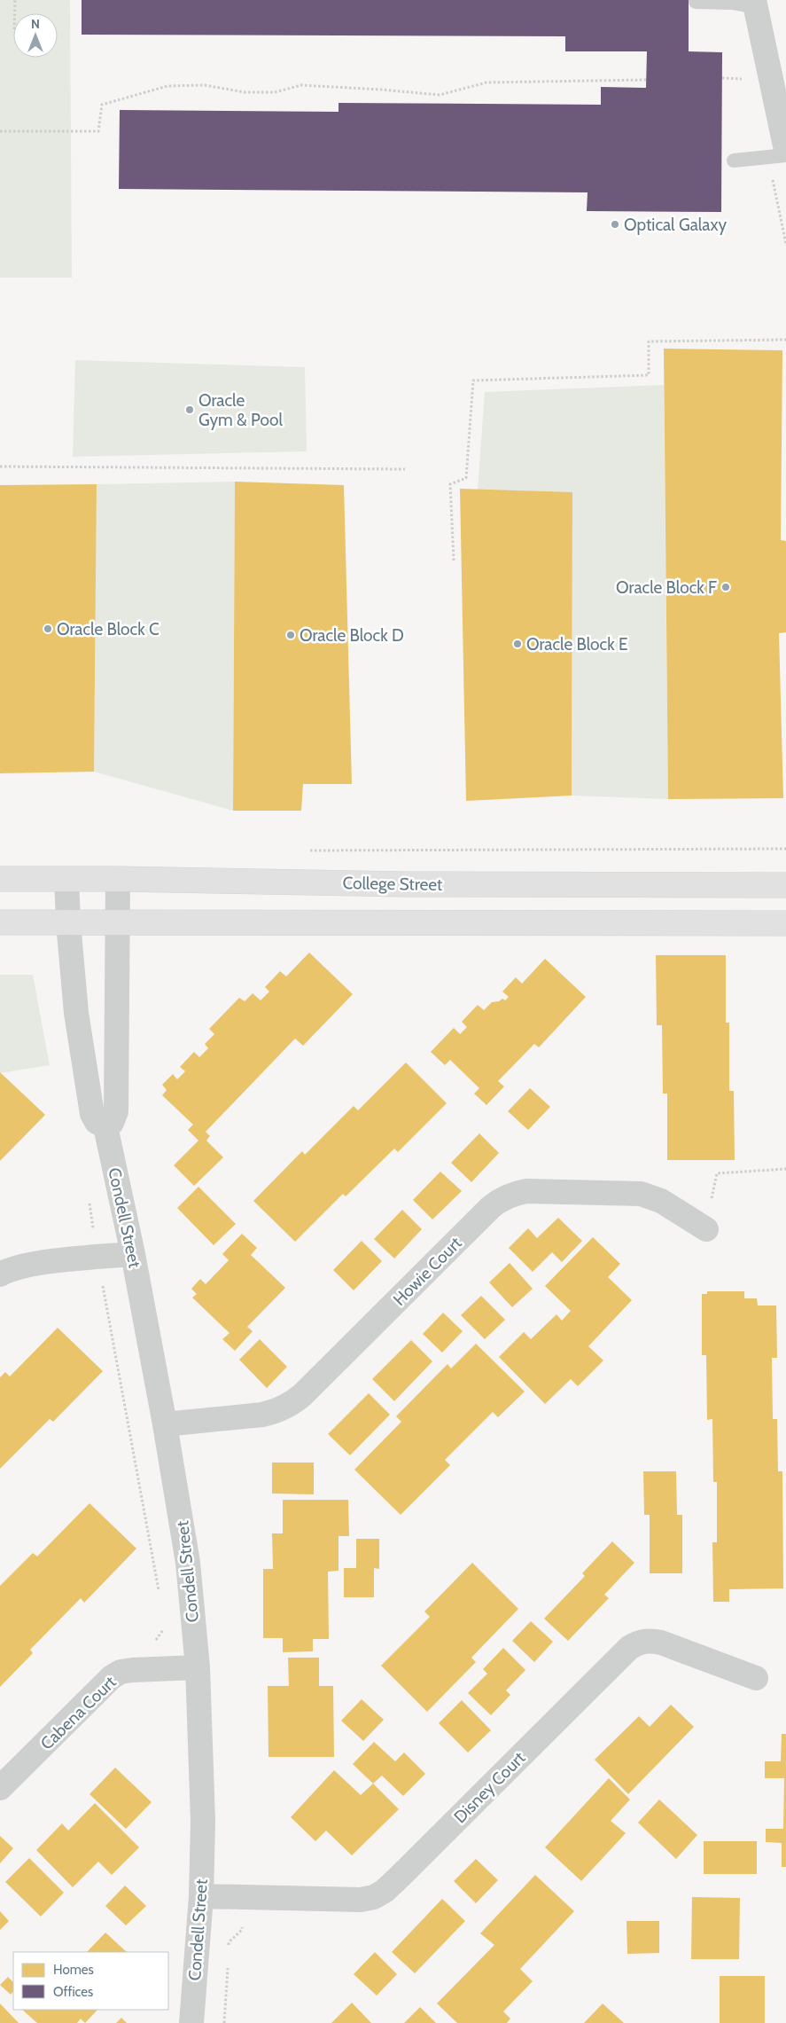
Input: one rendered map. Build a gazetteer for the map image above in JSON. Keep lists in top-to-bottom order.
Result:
{
  "streets": {
    "street": [
      "College Street",
      "Condell Street",
      "Howie Court",
      "Cabena Court",
      "Disney Court"
    ]
  },
  "crossings": [
    ["College Street", "Condell Street"],
    ["Condell Street", "Howie Court"],
    ["Condell Street", "Cabena Court"],
    ["Condell Street", "Disney Court"]
  ],
  "places": [
    "Optical Galaxy",
    "Oracle Gym & Pool",
    "Oracle Block F",
    "Oracle Block C",
    "Oracle Block D",
    "Oracle Block E"
  ],
  "legend": ["Homes", "Offices"],
  "north": "top"
}
